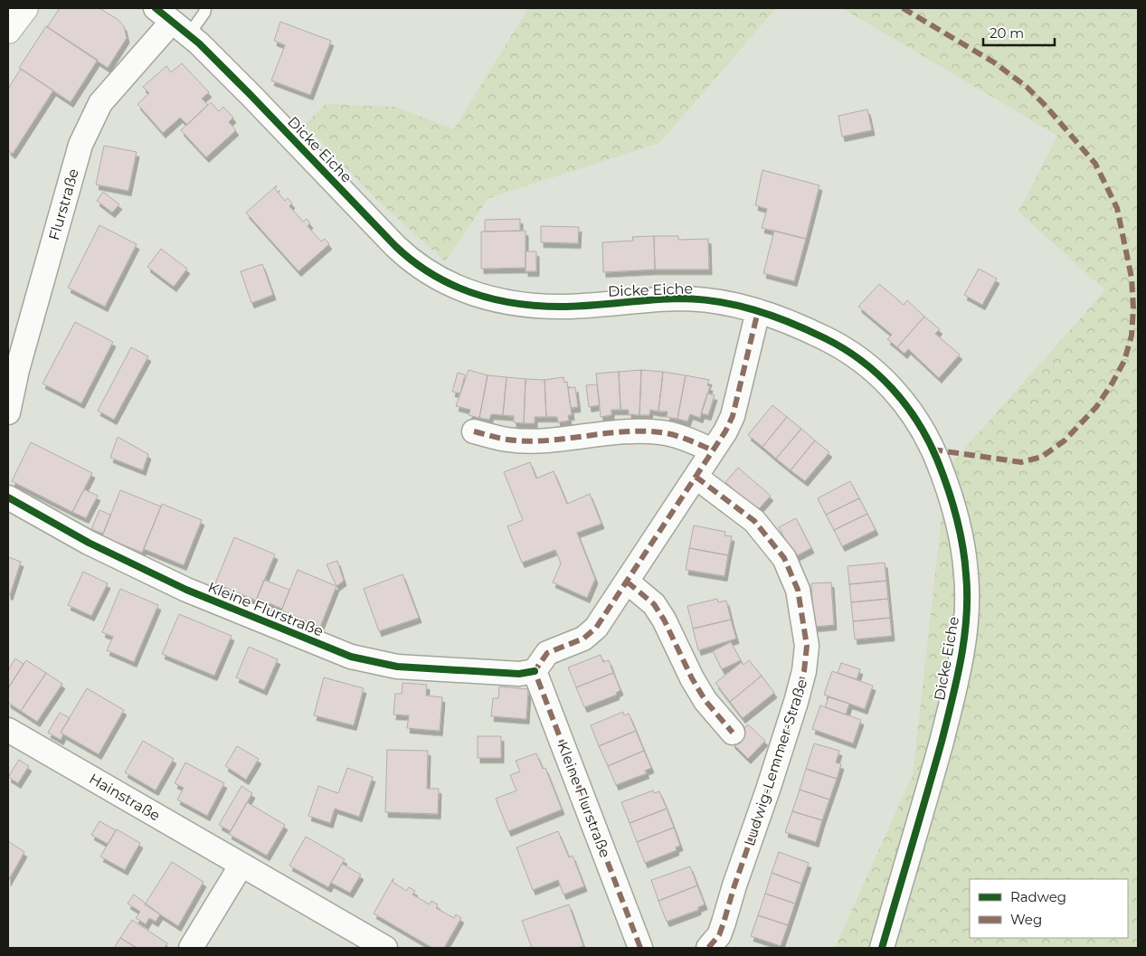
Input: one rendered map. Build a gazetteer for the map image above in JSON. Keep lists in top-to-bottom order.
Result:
{
  "streets": {
    "street": [
      "Dicke Eiche",
      "Flurstraße",
      "Kleine Flurstraße",
      "Ludwig-Lemmer-Straße",
      "Hainstraße"
    ]
  },
  "crossings": [
    ["Dicke Eiche", "Flurstraße"]
  ],
  "legend": ["Radweg", "Weg"],
  "scale_bar": "20 m"
}
